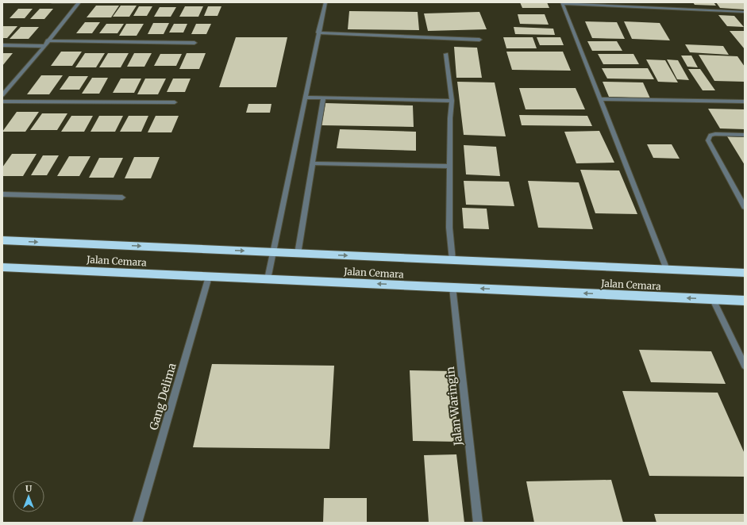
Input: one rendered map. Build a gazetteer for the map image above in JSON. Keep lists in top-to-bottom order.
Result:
{
  "streets": {
    "highway": ["Jalan Cemara"],
    "street": ["Gang Delima", "Jalan Waringin"]
  },
  "crossings": [
    ["Jalan Cemara", "Gang Delima"],
    ["Jalan Cemara", "Jalan Waringin"]
  ],
  "north": "top"
}
